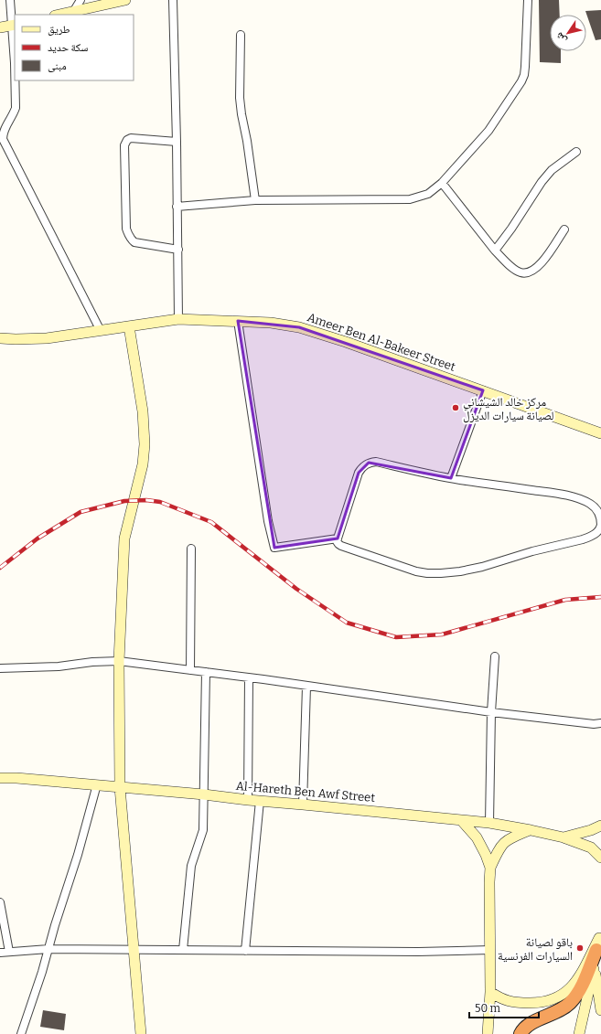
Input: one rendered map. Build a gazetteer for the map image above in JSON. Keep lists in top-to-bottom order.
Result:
{
  "streets": {
    "street": ["Ameer Ben Al-Bakeer Street", "Al-Hareth Ben Awf Street"]
  },
  "places": ["مركز خالد الشيشاني لصيانة سيارات الديزل", "باقو لصيانة السيارات الفرنسية"],
  "legend": ["طريق", "سكة حديد", "مبنى"],
  "scale_bar": "50 m",
  "north": "bottom left"
}
